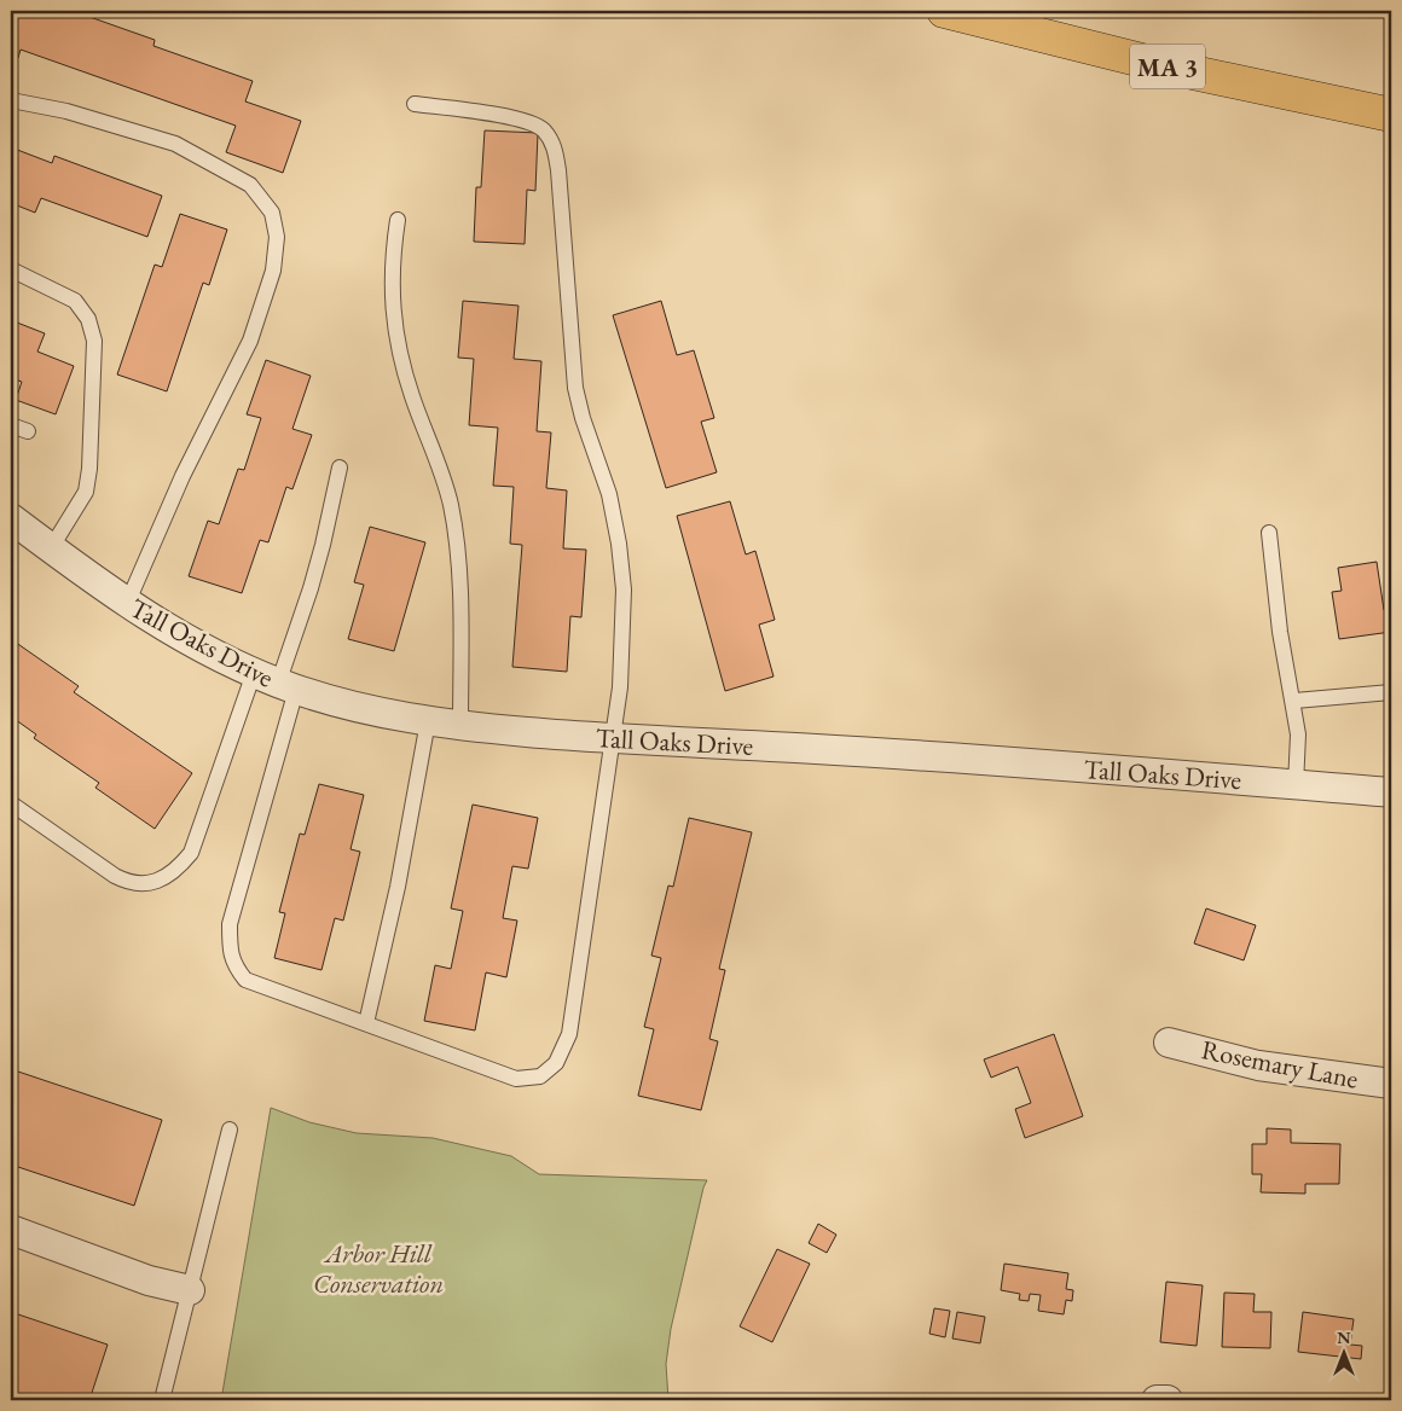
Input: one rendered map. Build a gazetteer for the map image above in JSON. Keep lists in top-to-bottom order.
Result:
{
  "streets": {
    "highway": ["MA 3"],
    "street": ["Tall Oaks Drive", "Rosemary Lane"]
  },
  "parks": ["Arbor Hill Conservation"],
  "north": "top"
}
